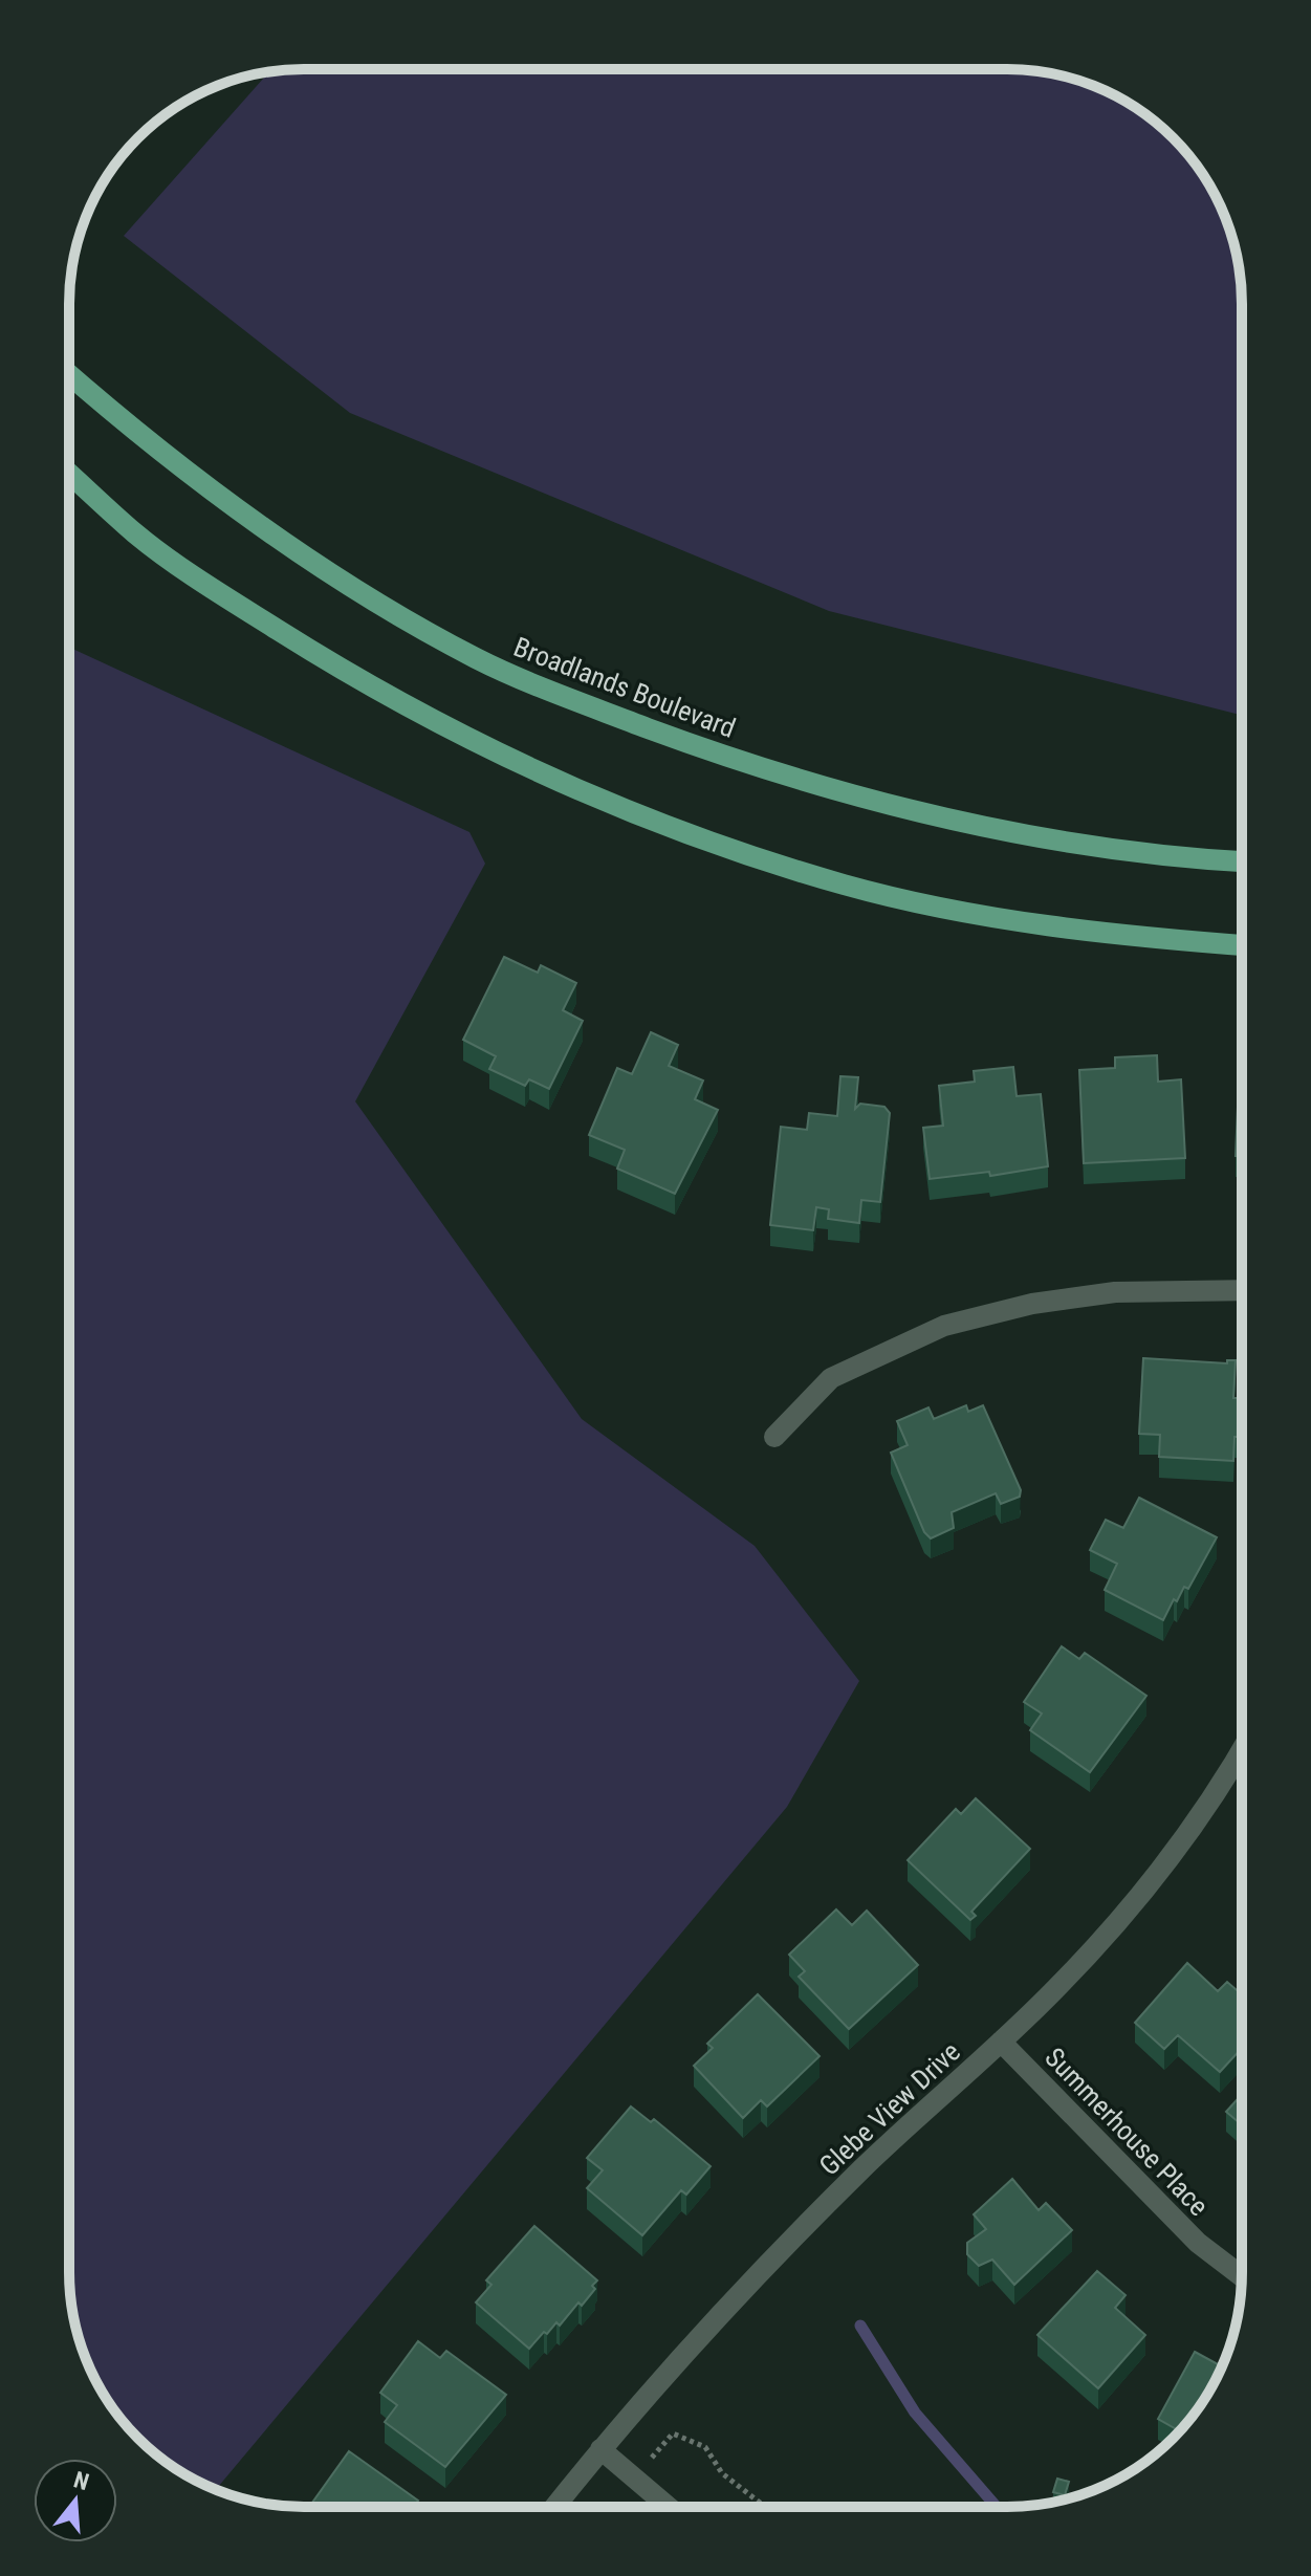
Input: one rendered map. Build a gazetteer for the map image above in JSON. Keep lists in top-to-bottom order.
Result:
{
  "streets": {
    "main road": ["Broadlands Boulevard"],
    "street": ["Glebe View Drive", "Summerhouse Place"]
  },
  "crossings": [
    ["Glebe View Drive", "Summerhouse Place"]
  ],
  "north": "top"
}
